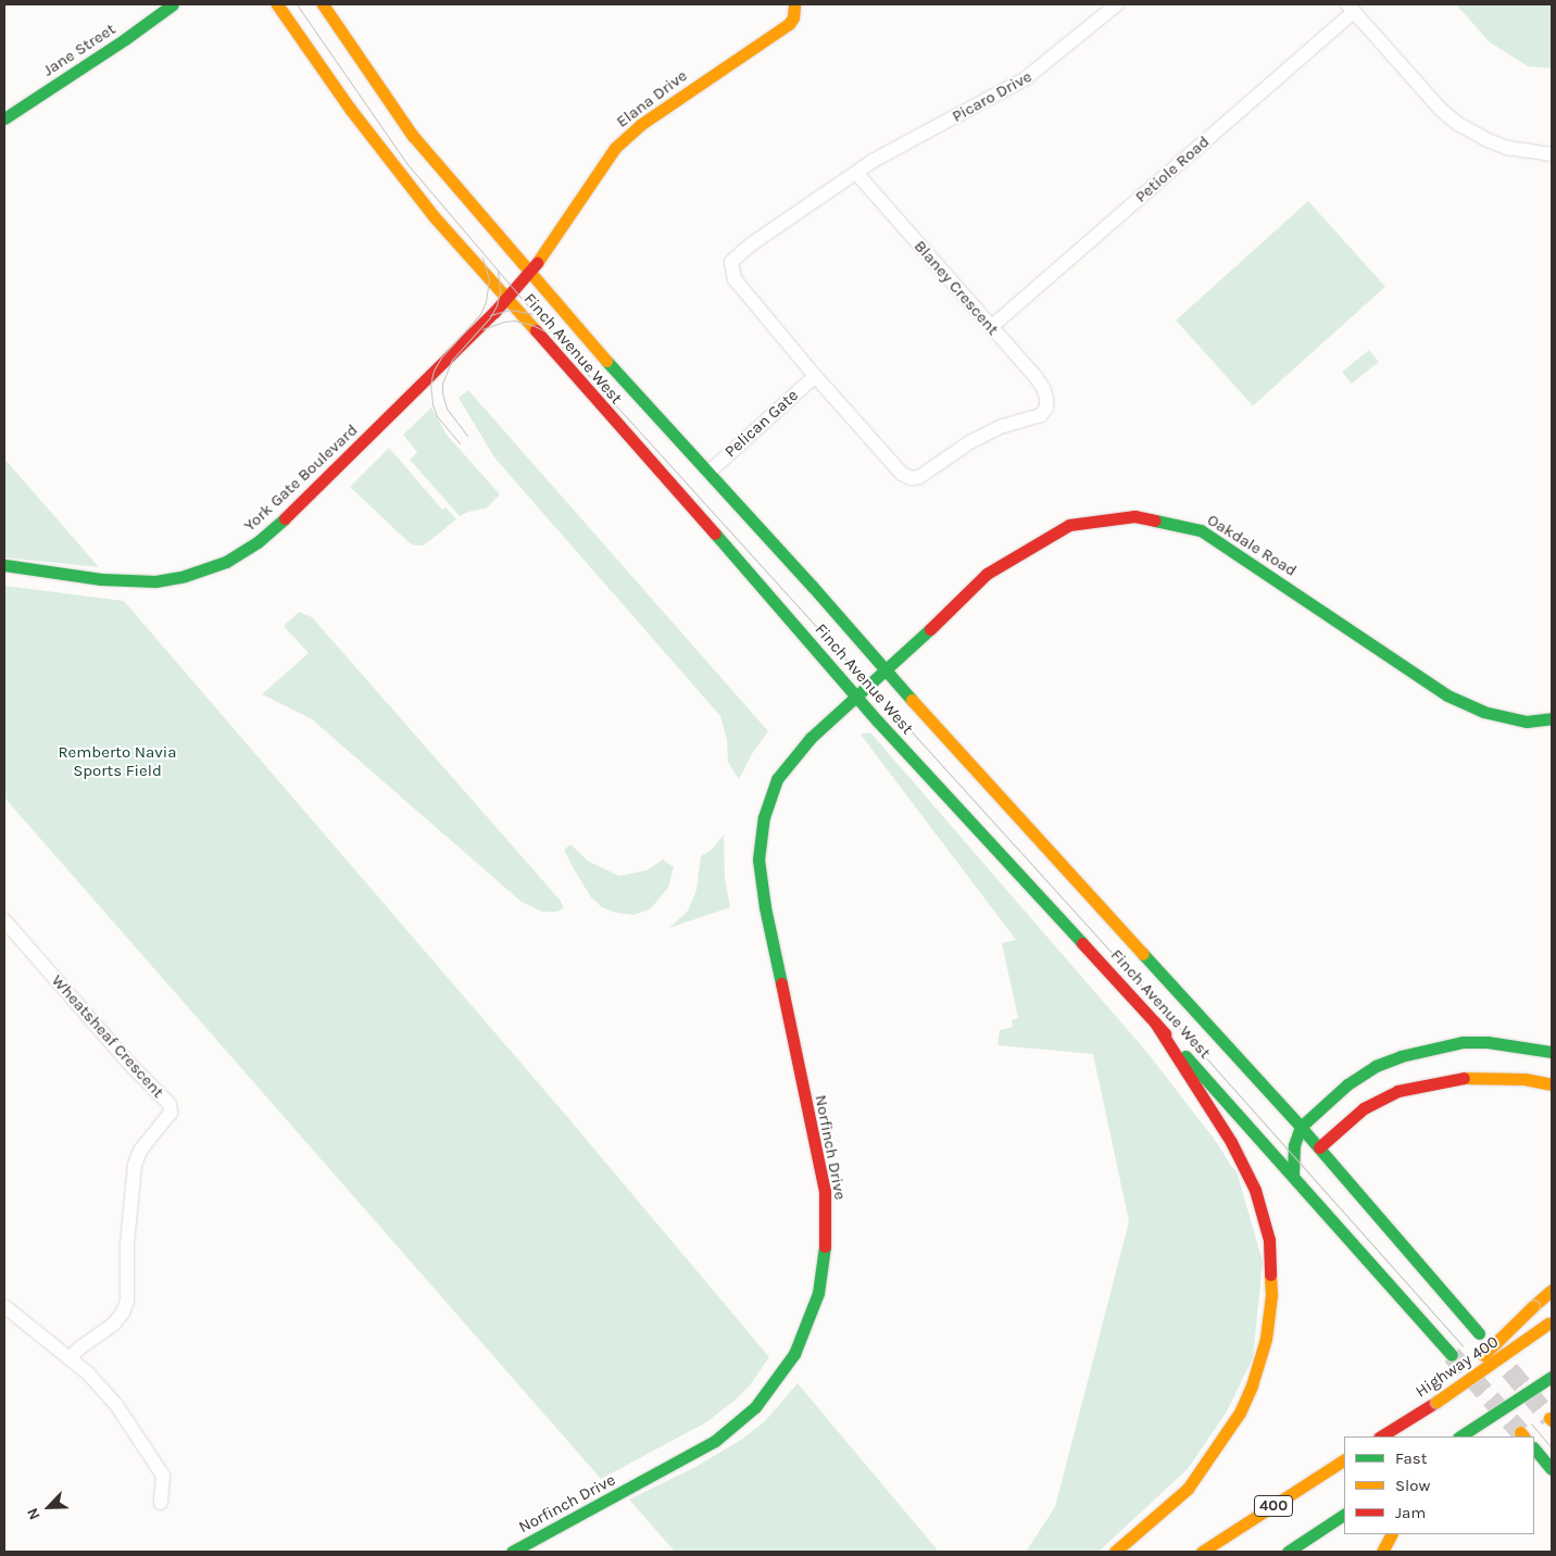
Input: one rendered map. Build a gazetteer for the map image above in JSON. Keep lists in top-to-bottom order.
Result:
{
  "streets": {
    "main road": [
      "Jane Street",
      "Elana Drive",
      "Finch Avenue West",
      "York Gate Boulevard",
      "Oakdale Road",
      "Norfinch Drive",
      "Highway 400",
      "400"
    ],
    "street": [
      "Picaro Drive",
      "Petiole Road",
      "Blaney Crescent",
      "Pelican Gate",
      "Wheatsheaf Crescent"
    ]
  },
  "crossings": [
    ["Picaro Drive", "Blaney Crescent"],
    ["Elana Drive", "Finch Avenue West"],
    ["Elana Drive", "York Gate Boulevard"],
    ["Petiole Road", "Blaney Crescent"],
    ["Blaney Crescent", "Pelican Gate"],
    ["Finch Avenue West", "Pelican Gate"],
    ["Finch Avenue West", "York Gate Boulevard"],
    ["Finch Avenue West", "Oakdale Road"],
    ["Finch Avenue West", "Norfinch Drive"],
    ["Oakdale Road", "Norfinch Drive"]
  ],
  "parks": ["Remberto Navia Sports Field"],
  "legend": ["Fast", "Slow", "Jam"],
  "north": "bottom left"
}
